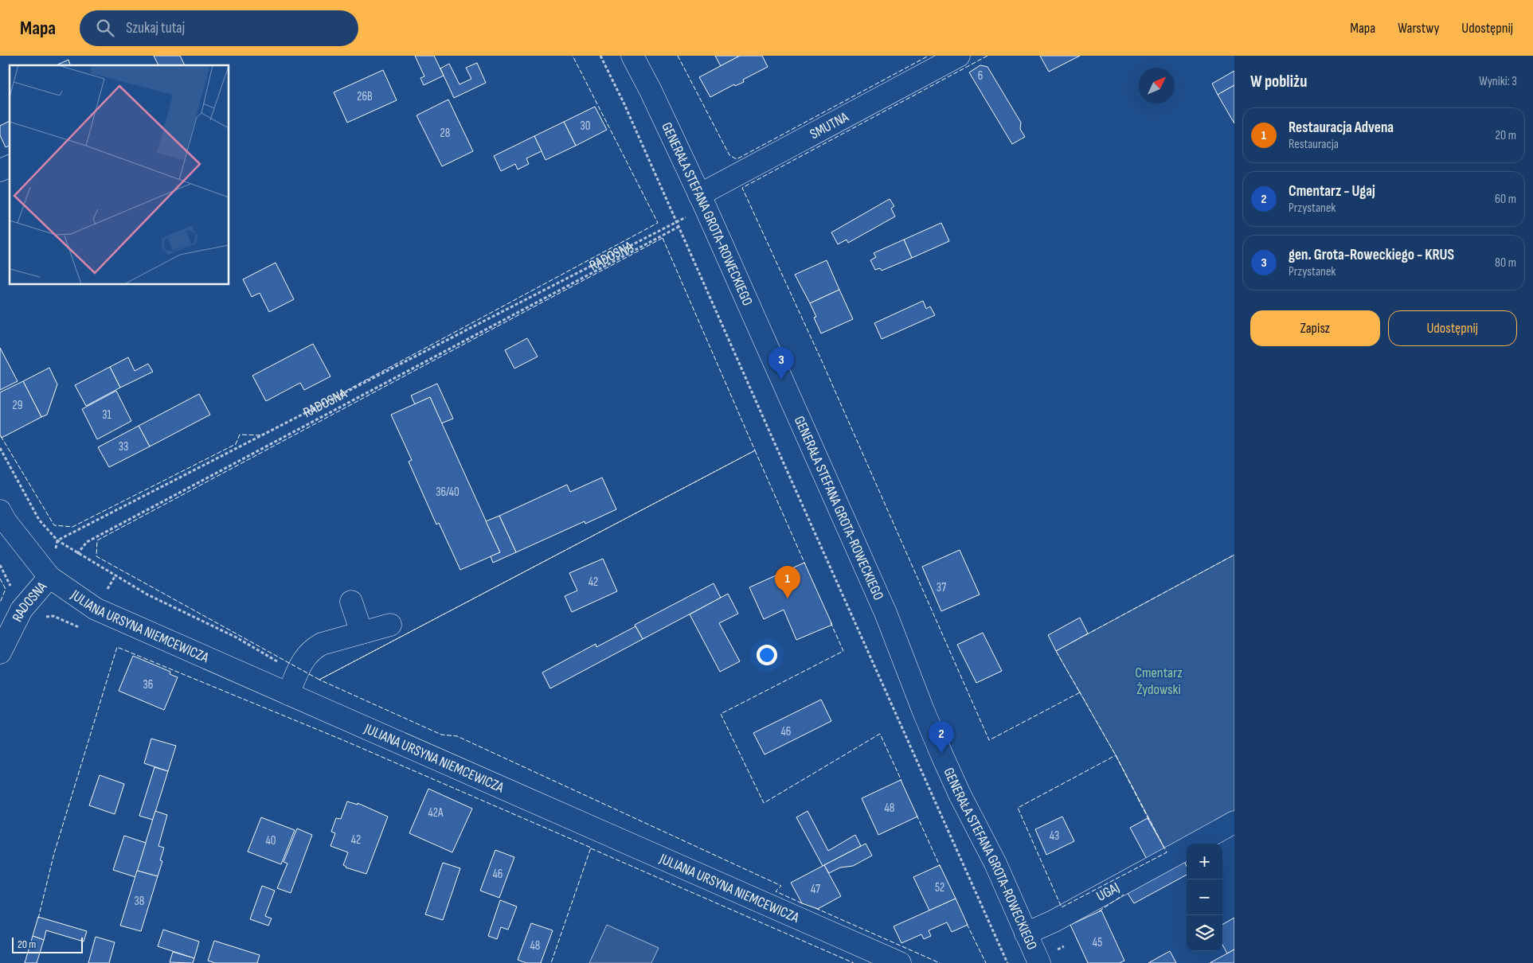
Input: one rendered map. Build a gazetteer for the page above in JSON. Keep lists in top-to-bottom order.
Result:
{
  "streets": {
    "street": [
      "SMUTNA",
      "GENERAŁA STEFANA GROTA-ROWECKIEGO",
      "RADOSNA",
      "JULIANA URSYNA NIEMCEWICZA",
      "UGAJ"
    ]
  },
  "crossings": [
    ["SMUTNA", "GENERAŁA STEFANA GROTA-ROWECKIEGO"],
    ["SMUTNA", "RADOSNA"],
    ["GENERAŁA STEFANA GROTA-ROWECKIEGO", "RADOSNA"],
    ["GENERAŁA STEFANA GROTA-ROWECKIEGO", "UGAJ"],
    ["RADOSNA", "JULIANA URSYNA NIEMCEWICZA"]
  ],
  "parks": ["Cmentarz Żydowski"],
  "house_numbers": [
    "6",
    "26B",
    "30",
    "28",
    "29",
    "31",
    "33",
    "36/40",
    "42",
    "37",
    "36",
    "46",
    "48",
    "42A",
    "43",
    "42",
    "40",
    "46",
    "52",
    "47",
    "38",
    "45",
    "48"
  ],
  "scale_bar": "20 m",
  "north": "top right",
  "page": {
    "header": "Mapa",
    "search": "Szukaj tutaj",
    "nav": ["Mapa", "Warstwy", "Udostępnij"],
    "heading": ["W pobliżu", "Wyniki: 3"],
    "list": [
      {
        "mark": "1",
        "name": "Restauracja Advena",
        "note": "Restauracja",
        "value": "20 m"
      },
      {
        "mark": "2",
        "name": "Cmentarz - Ugaj",
        "note": "Przystanek",
        "value": "60 m"
      },
      {
        "mark": "3",
        "name": "gen. Grota-Roweckiego - KRUS",
        "note": "Przystanek",
        "value": "80 m"
      }
    ],
    "buttons": ["Zapisz", "Udostępnij"],
    "pins": ["3", "1", "2"],
    "map_buttons": ["+", "−"],
    "scale": "20 m"
  }
}
